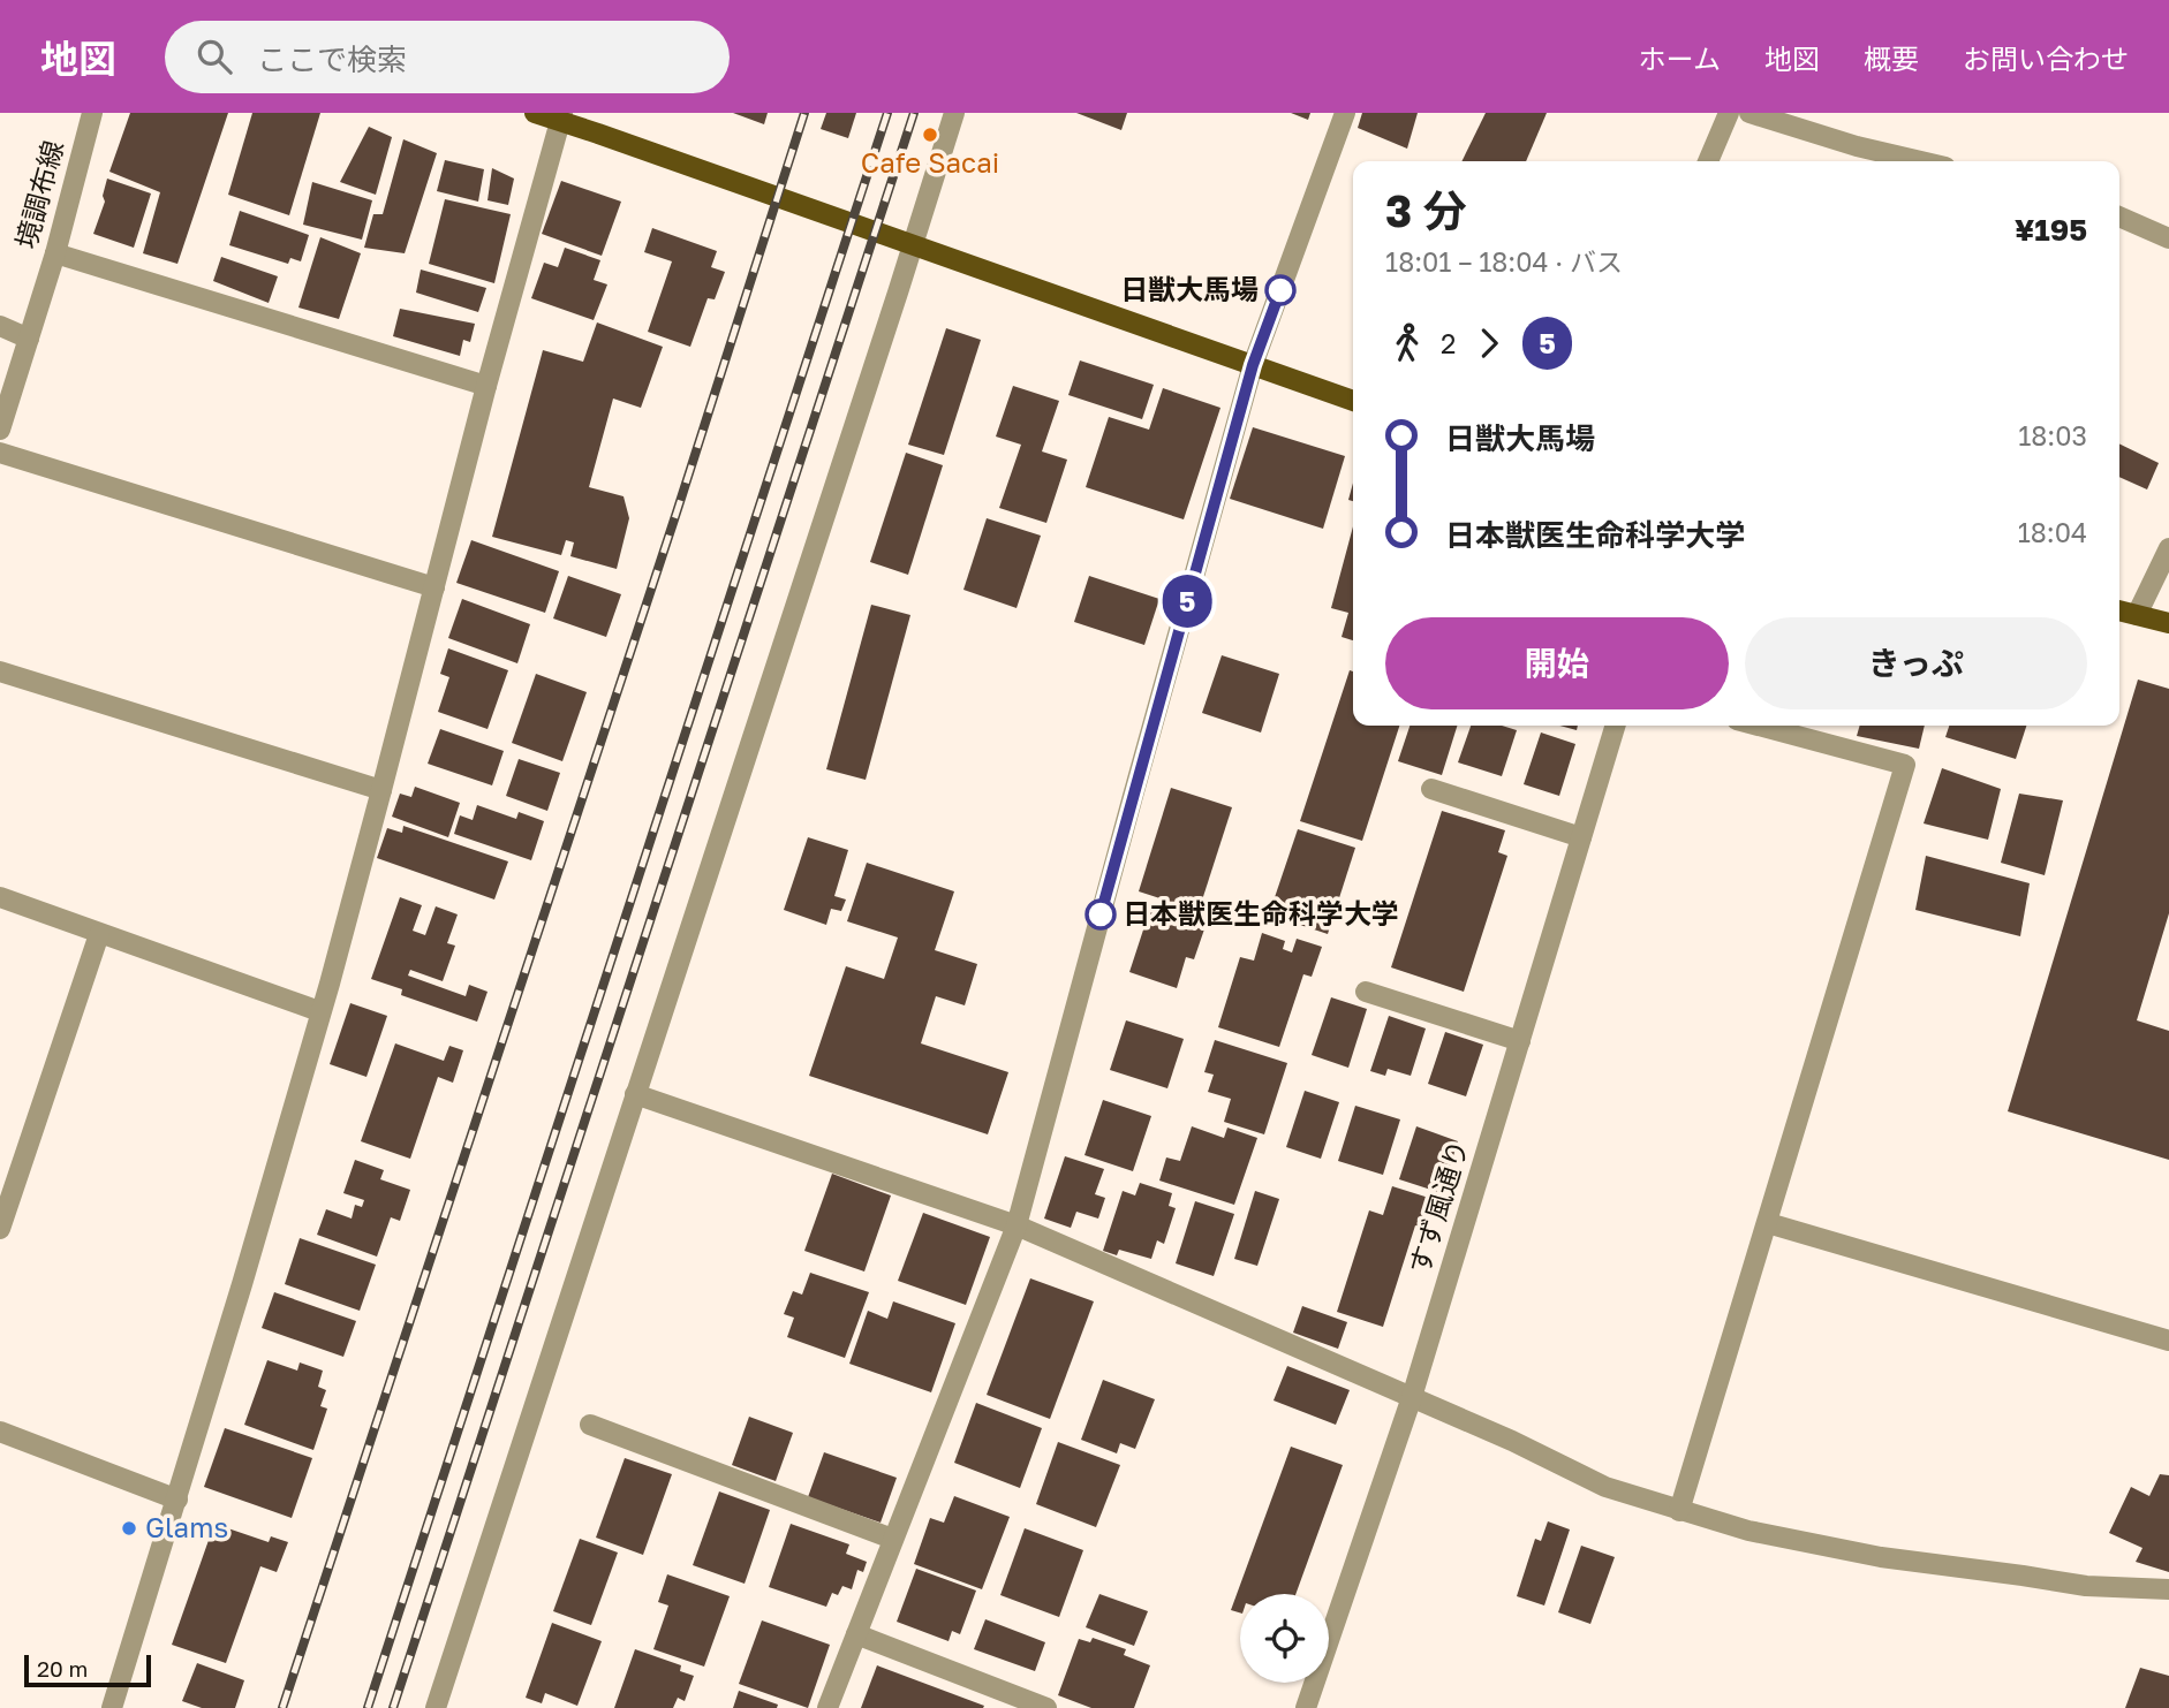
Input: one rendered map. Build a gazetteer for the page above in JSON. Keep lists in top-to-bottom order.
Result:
{
  "streets": {
    "street": ["境調布線", "すず風通り"]
  },
  "places": [
    "Cafe Sacai",
    "日獣大馬場",
    "日本獣医生命科学大学",
    "Glams"
  ],
  "lines": ["bus line 5"],
  "scale_bar": "20 m",
  "page": {
    "header": "地図",
    "search": "ここで検索",
    "nav": [
      "ホーム",
      "地図",
      "概要",
      "お問い合わせ"
    ],
    "on_map": "5",
    "heading": ["3 分", "18:01 – 18:04 · バス", "¥195"],
    "legs": ["2", "5"],
    "list": [
      {
        "name": "日獣大馬場",
        "value": "18:03"
      },
      {
        "name": "日本獣医生命科学大学",
        "value": "18:04"
      }
    ],
    "buttons": ["開始", "きっぷ"],
    "scale": "20 m"
  }
}
